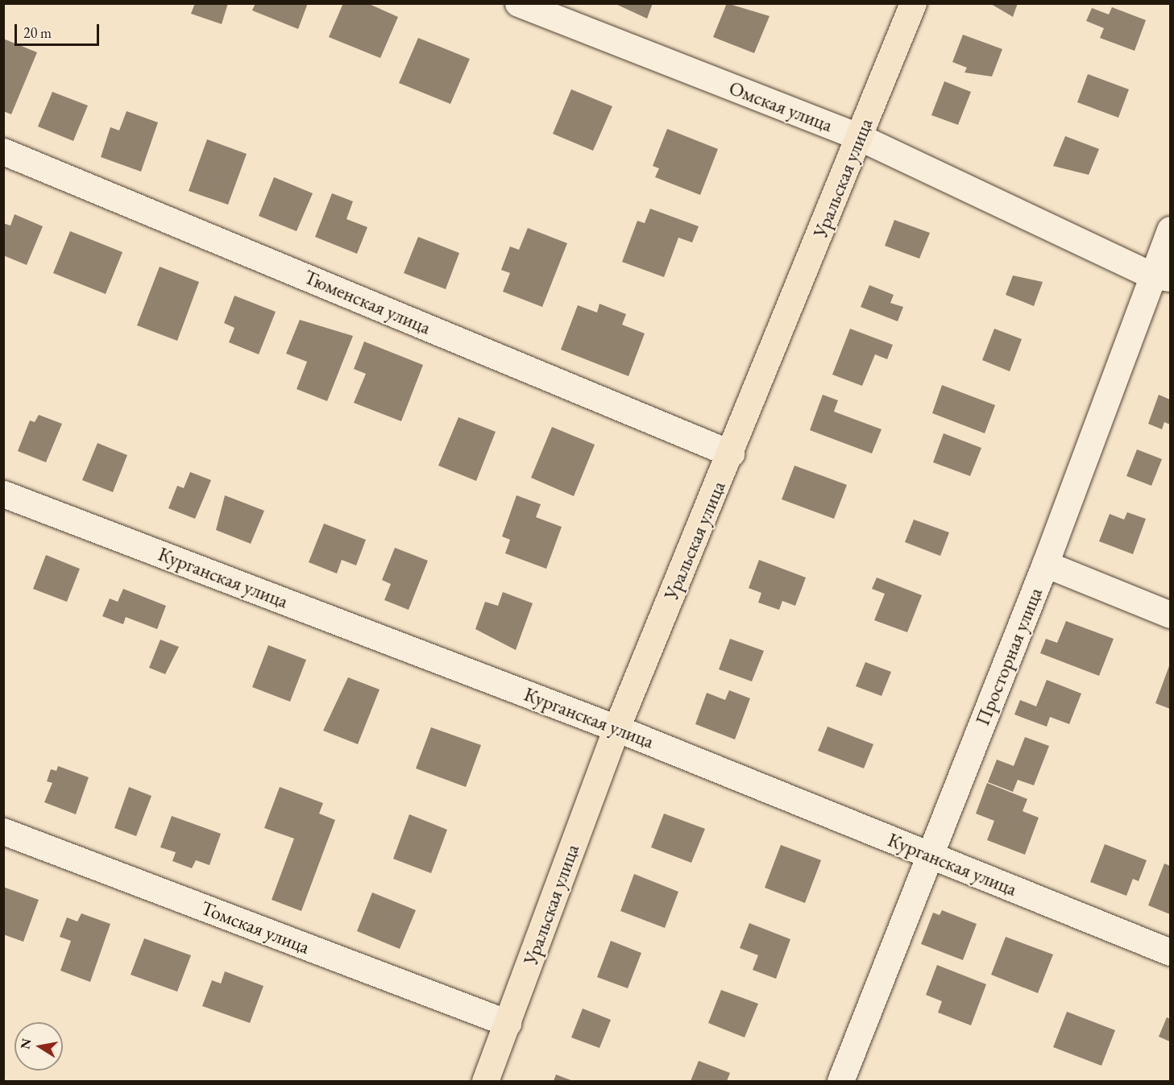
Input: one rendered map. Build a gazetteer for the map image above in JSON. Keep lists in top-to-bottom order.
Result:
{
  "streets": {
    "main road": ["Уральская улица"],
    "street": [
      "Омская улица",
      "Тюменская улица",
      "Курганская улица",
      "Просторная улица",
      "Томская улица"
    ]
  },
  "crossings": [
    ["Омская улица", "Уральская улица"],
    ["Омская улица", "Просторная улица"],
    ["Уральская улица", "Тюменская улица"],
    ["Уральская улица", "Курганская улица"],
    ["Уральская улица", "Томская улица"],
    ["Курганская улица", "Просторная улица"]
  ],
  "scale_bar": "20 m",
  "north": "left"
}
